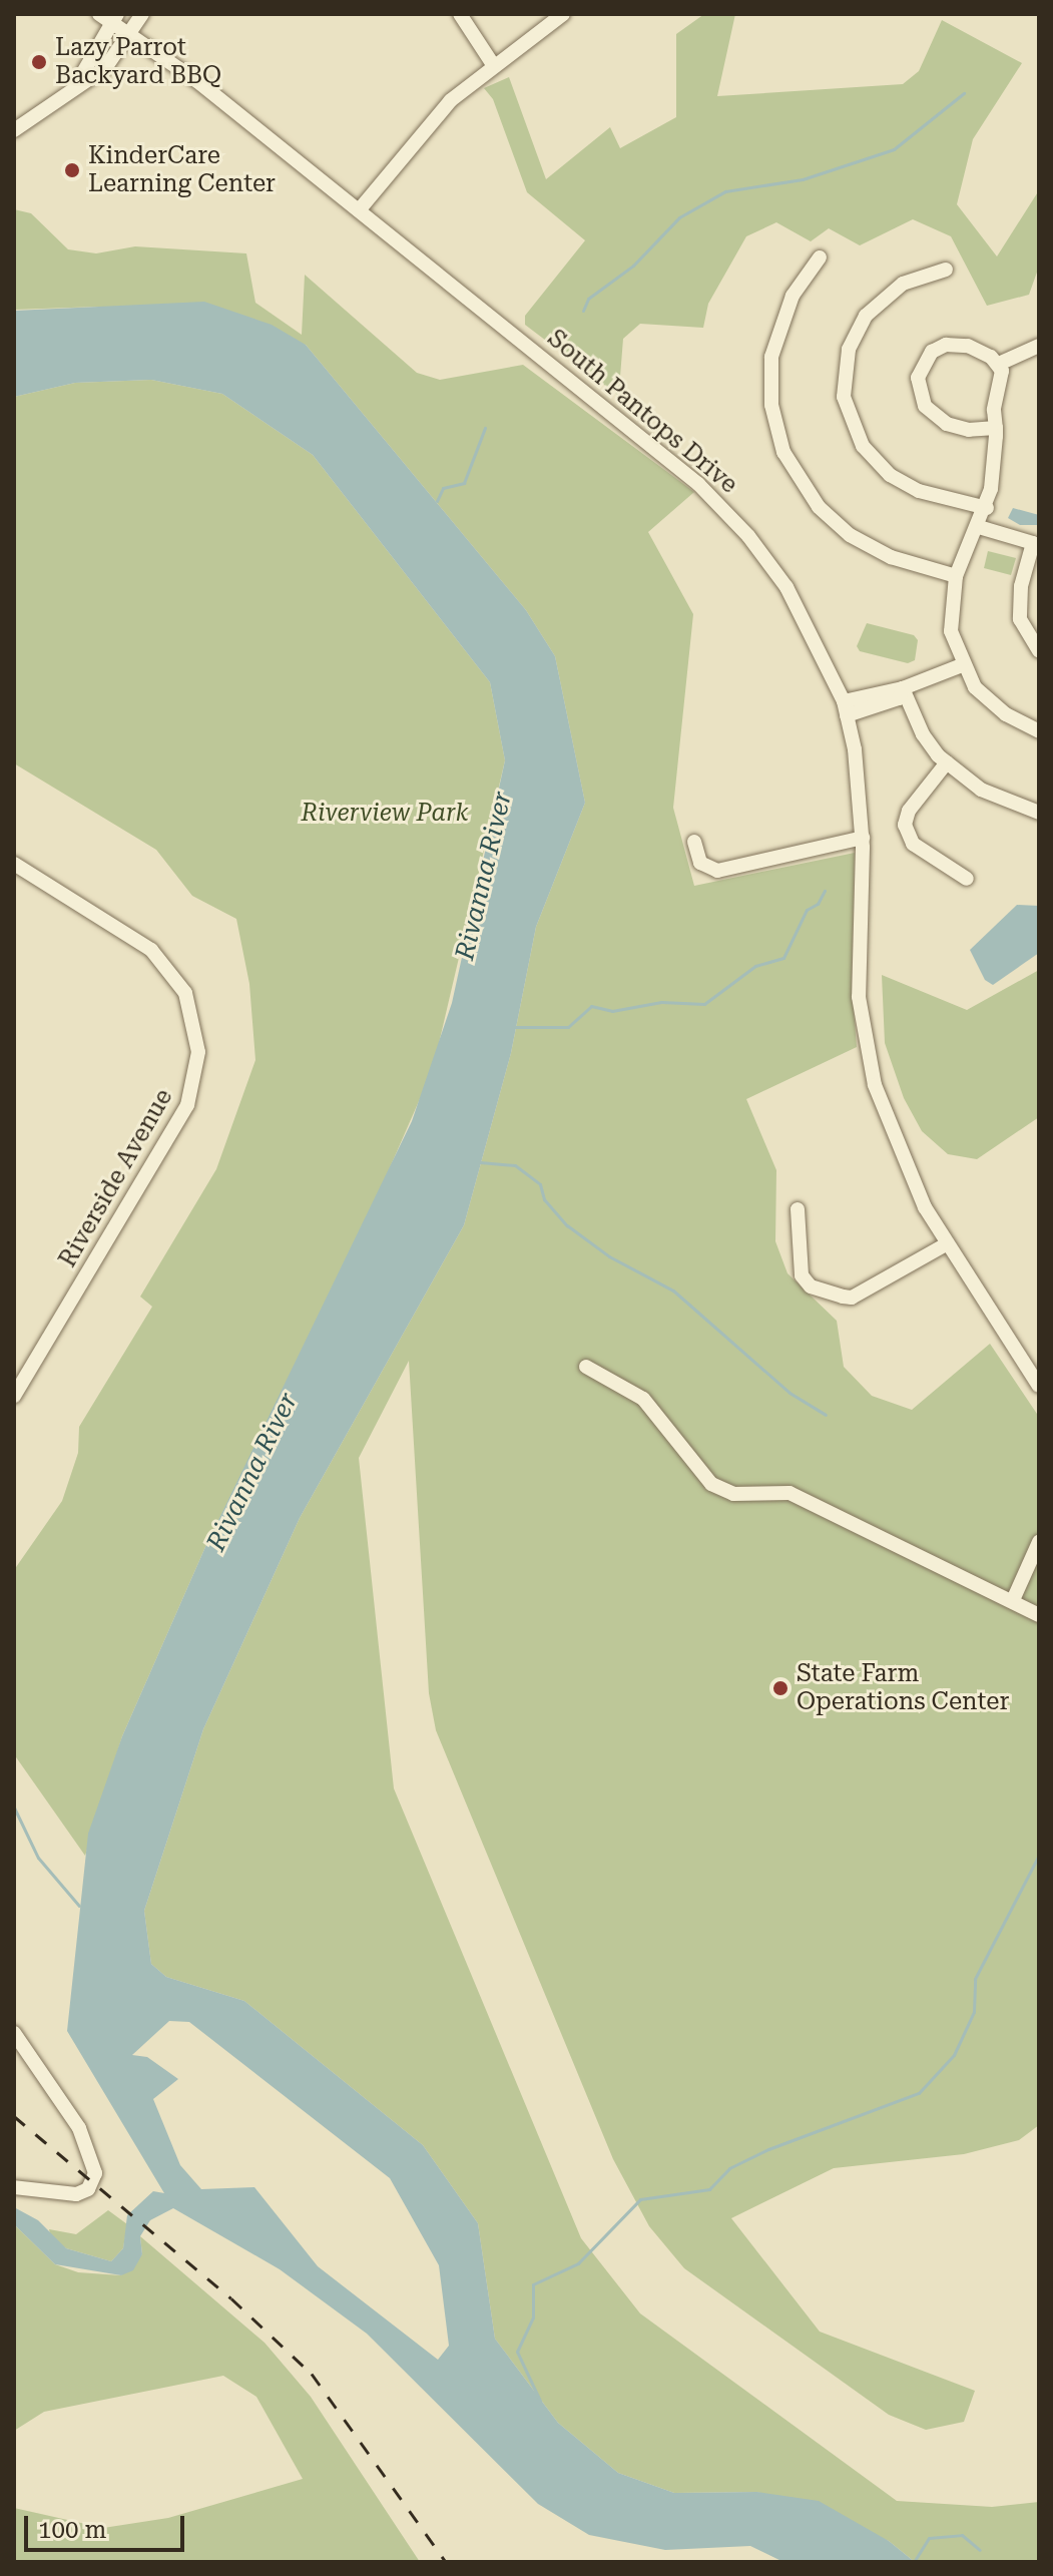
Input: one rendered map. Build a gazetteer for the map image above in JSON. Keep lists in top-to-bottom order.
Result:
{
  "streets": {
    "street": ["South Pantops Drive", "Riverside Avenue"]
  },
  "water": ["Rivanna River"],
  "parks": ["Riverview Park"],
  "places": ["Lazy Parrot Backyard BBQ", "KinderCare Learning Center", "State Farm Operations Center"],
  "scale_bar": "100 m"
}
